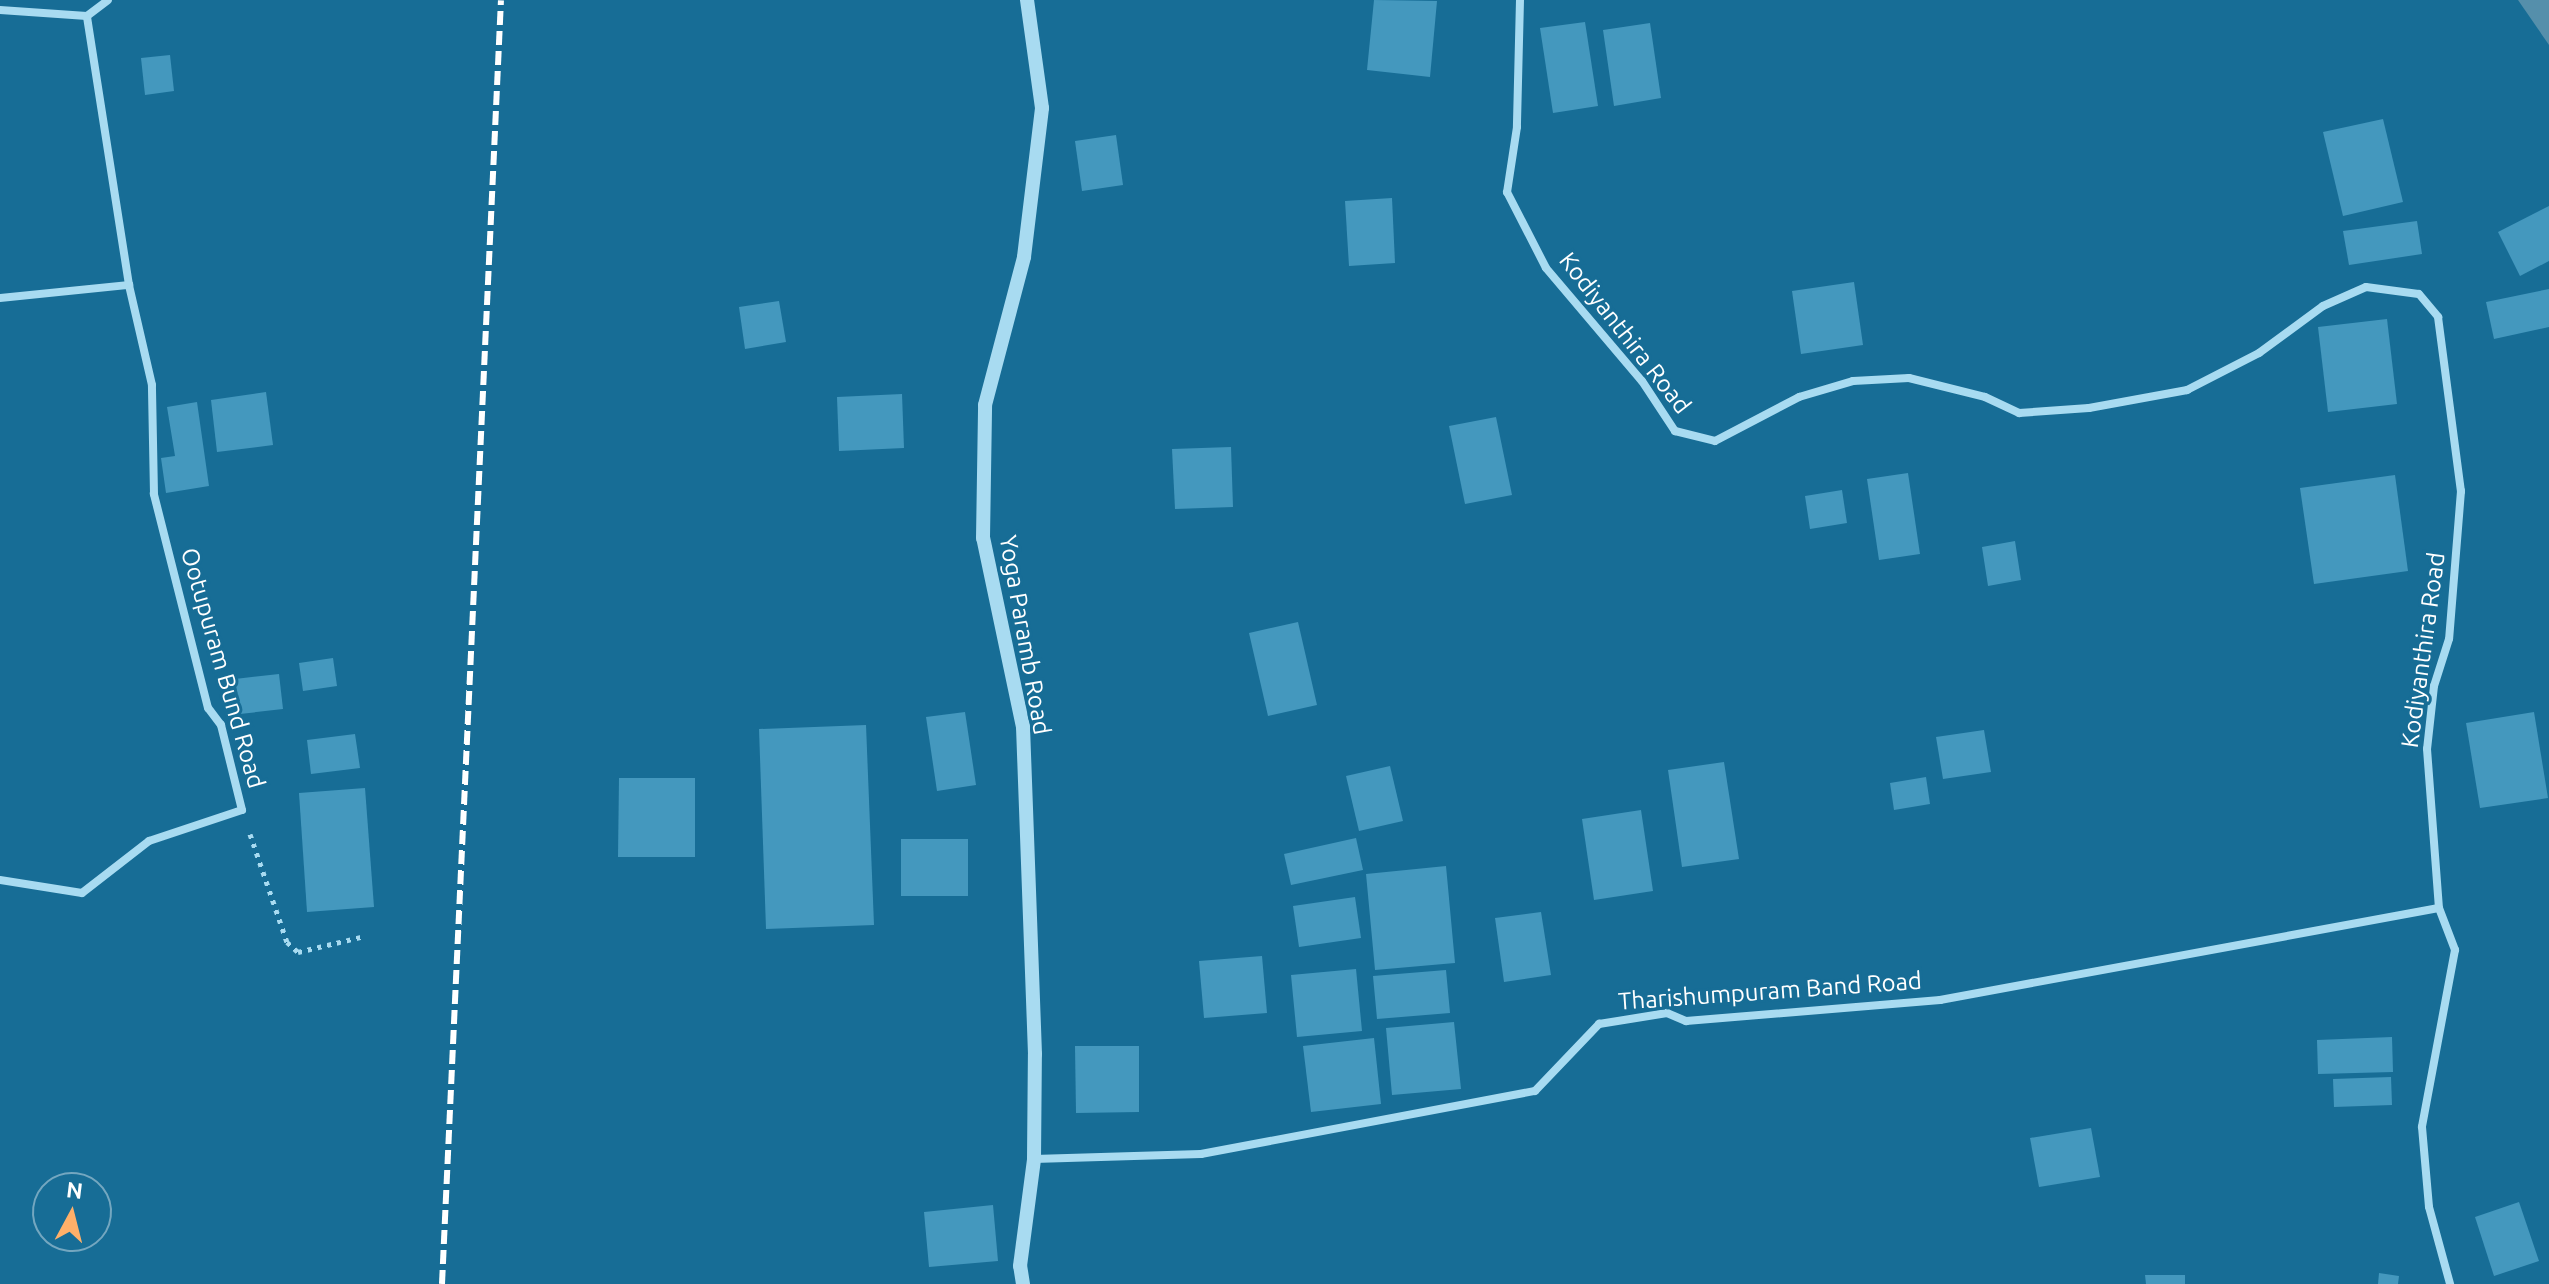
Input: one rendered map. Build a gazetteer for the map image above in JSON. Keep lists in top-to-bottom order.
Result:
{
  "streets": {
    "street": [
      "Kodiyanthira Road",
      "Yoga Paramb Road",
      "Ootupuram Bund Road",
      "Tharishumpuram Band Road"
    ]
  },
  "crossings": [
    ["Kodiyanthira Road", "Tharishumpuram Band Road"],
    ["Yoga Paramb Road", "Tharishumpuram Band Road"]
  ],
  "north": "top"
}
